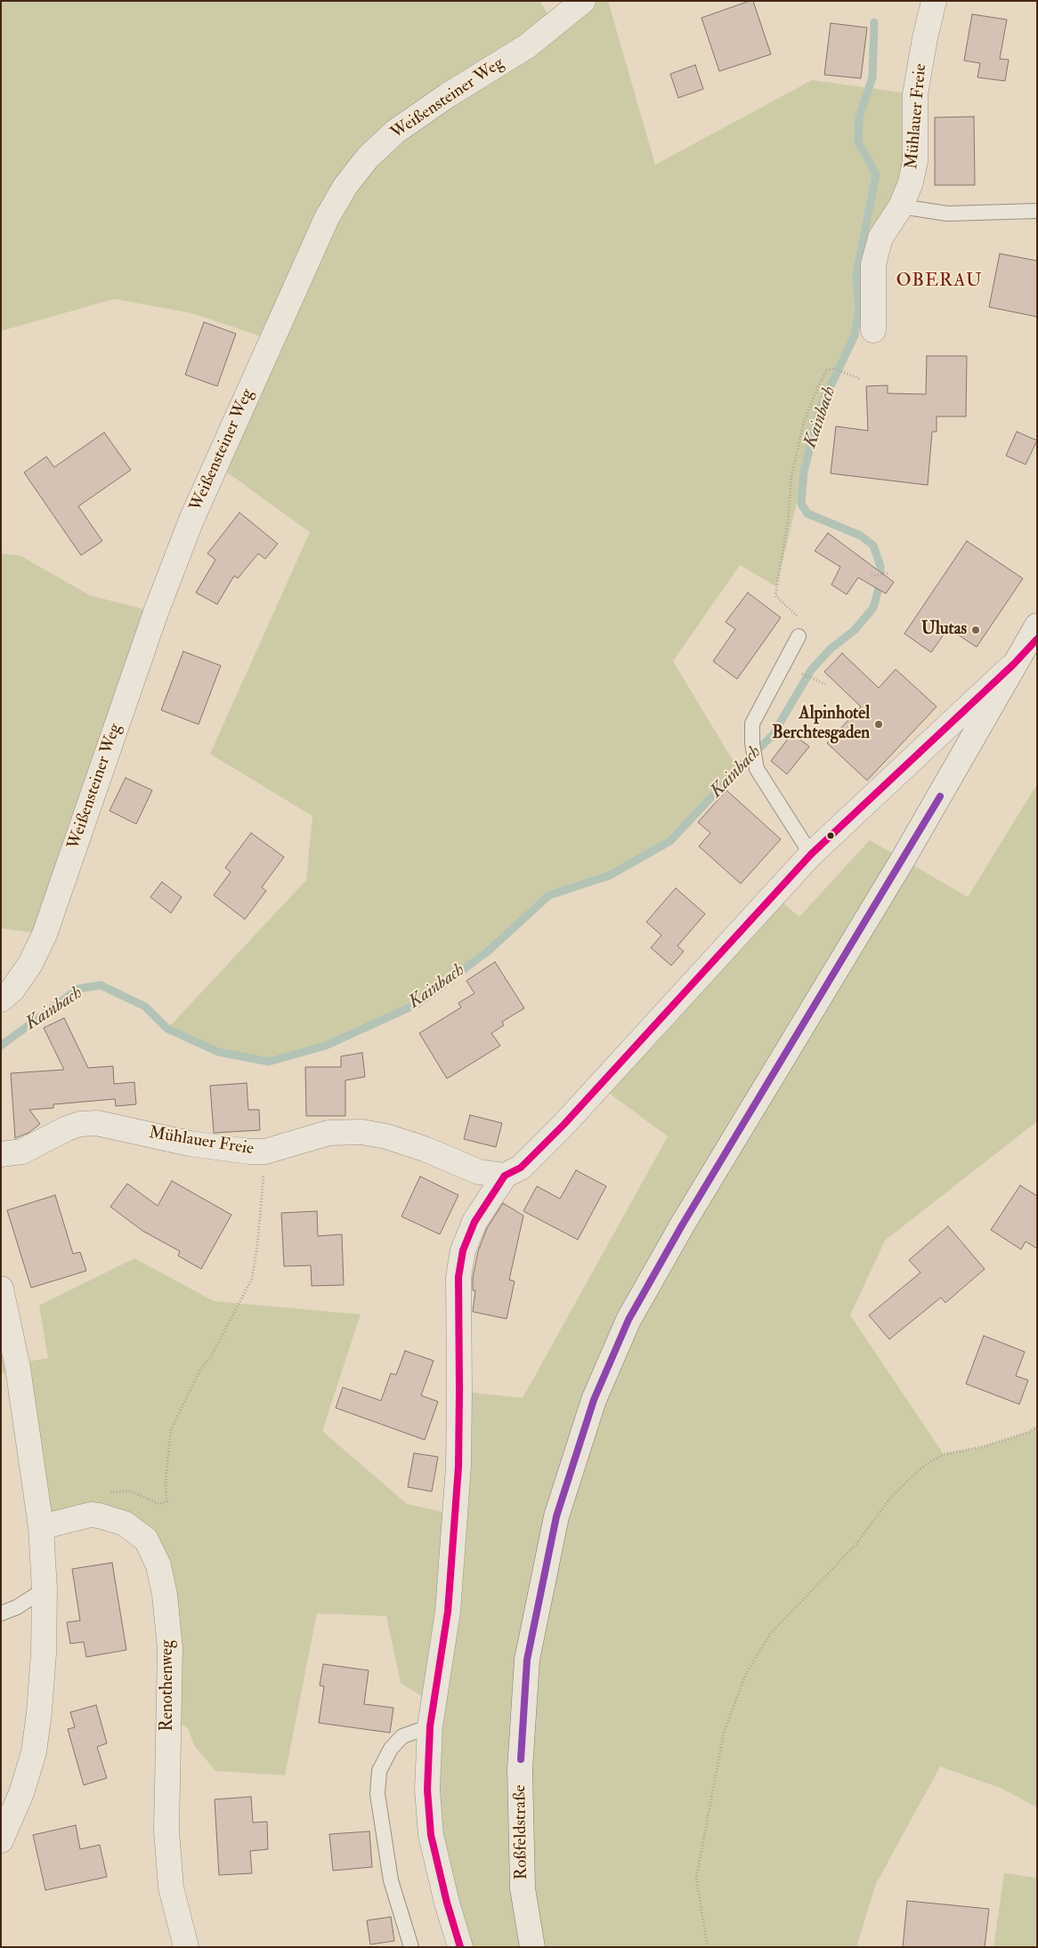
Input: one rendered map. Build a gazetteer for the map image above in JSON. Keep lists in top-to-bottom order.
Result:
{
  "streets": {
    "street": [
      "Weißensteiner Weg",
      "Mühlauer Freie",
      "Renothenweg",
      "Roßfeldstraße"
    ]
  },
  "districts": ["OBERAU"],
  "water": ["Kainbach"],
  "places": ["Ulutas", "Alpinhotel Berchtesgaden"]
}
